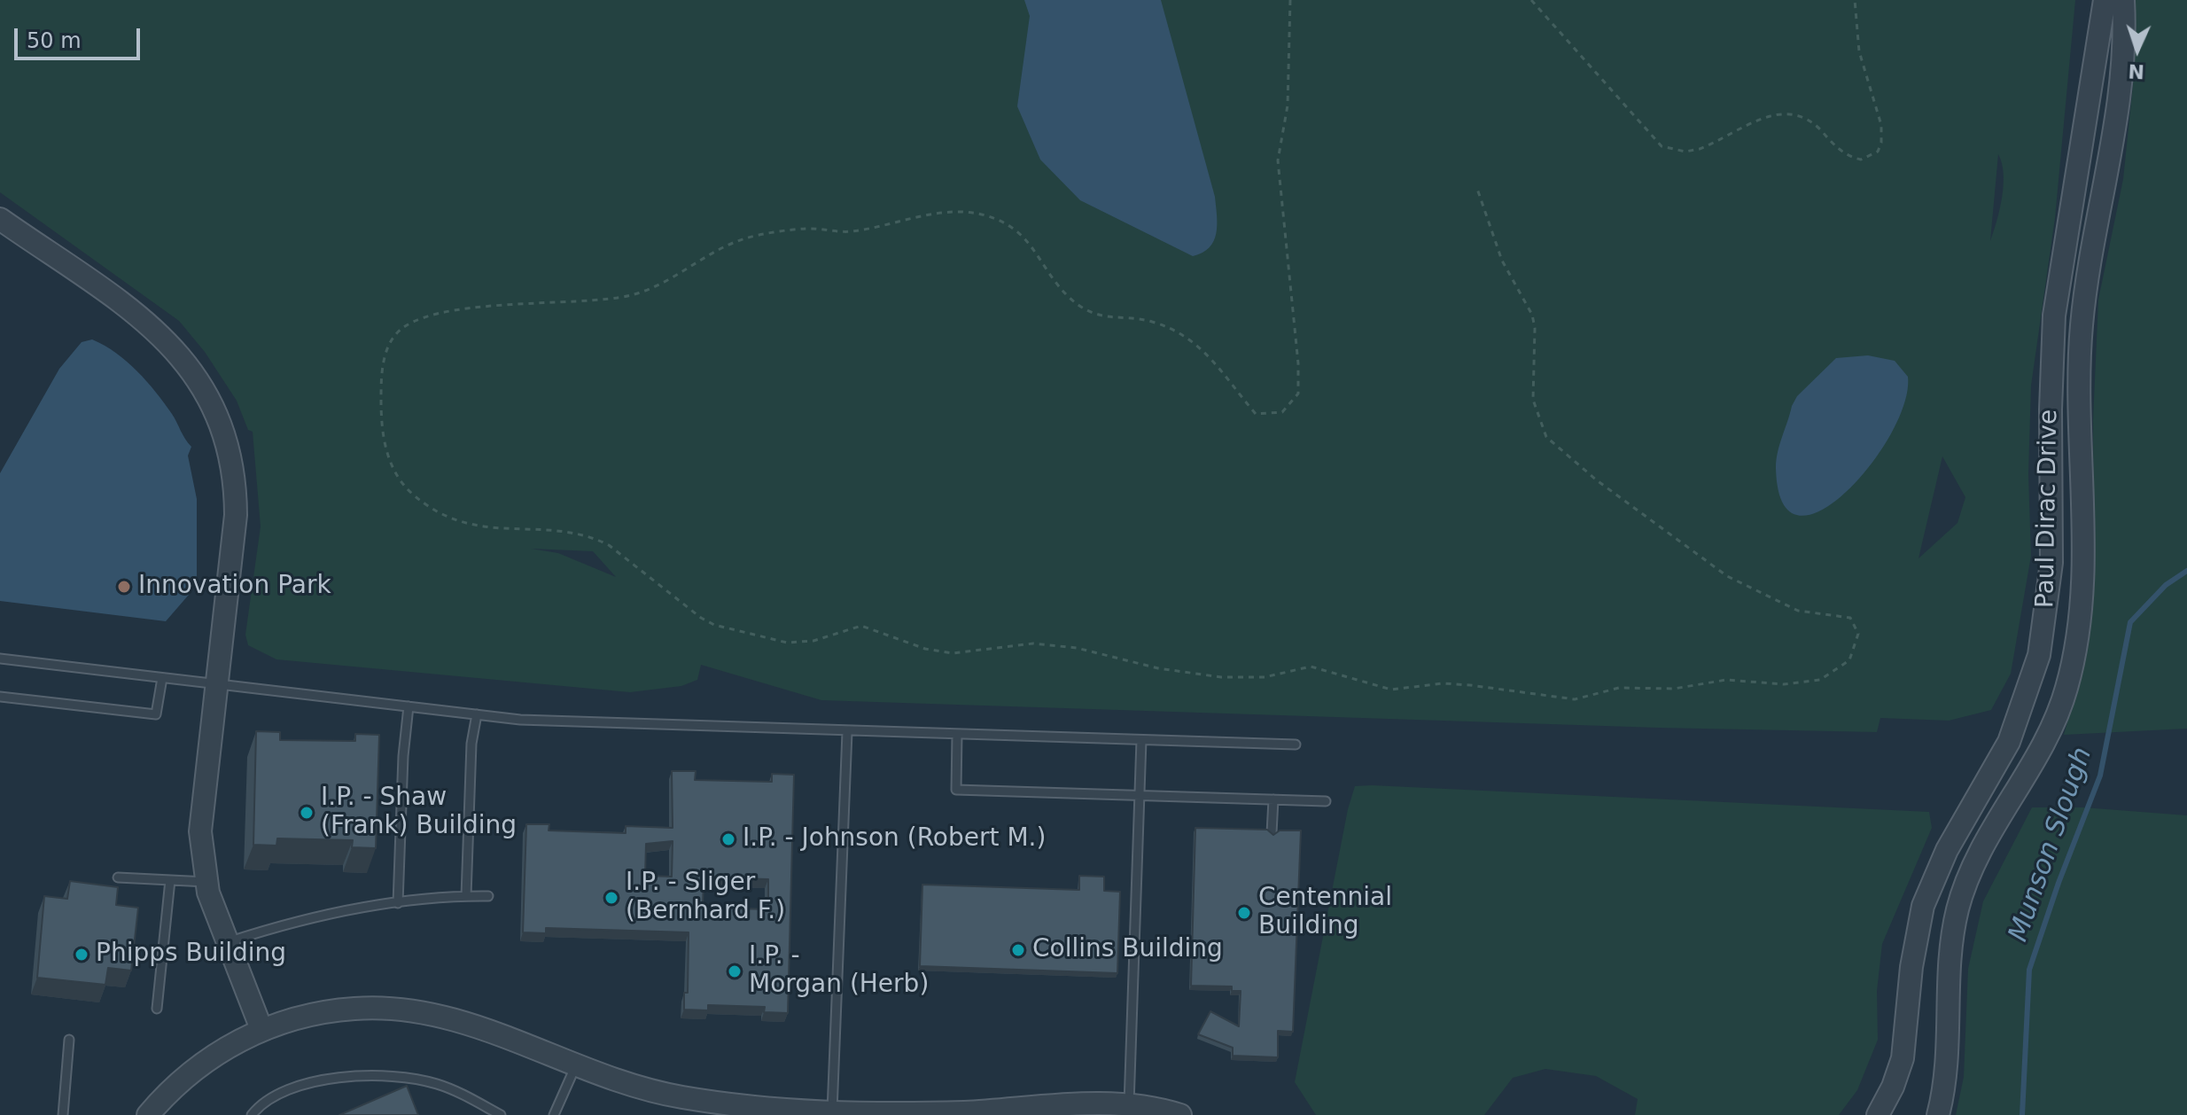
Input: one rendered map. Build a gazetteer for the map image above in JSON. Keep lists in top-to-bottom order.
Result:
{
  "streets": {
    "street": ["Paul Dirac Drive"]
  },
  "water": ["Munson Slough"],
  "places": [
    "Innovation Park",
    "I.P. - Shaw (Frank) Building",
    "I.P. - Johnson (Robert M.)",
    "I.P. - Sliger (Bernhard F.)",
    "Centennial Building",
    "Collins Building",
    "Phipps Building",
    "I.P. - Morgan (Herb)"
  ],
  "scale_bar": "50 m",
  "north": "bottom"
}
